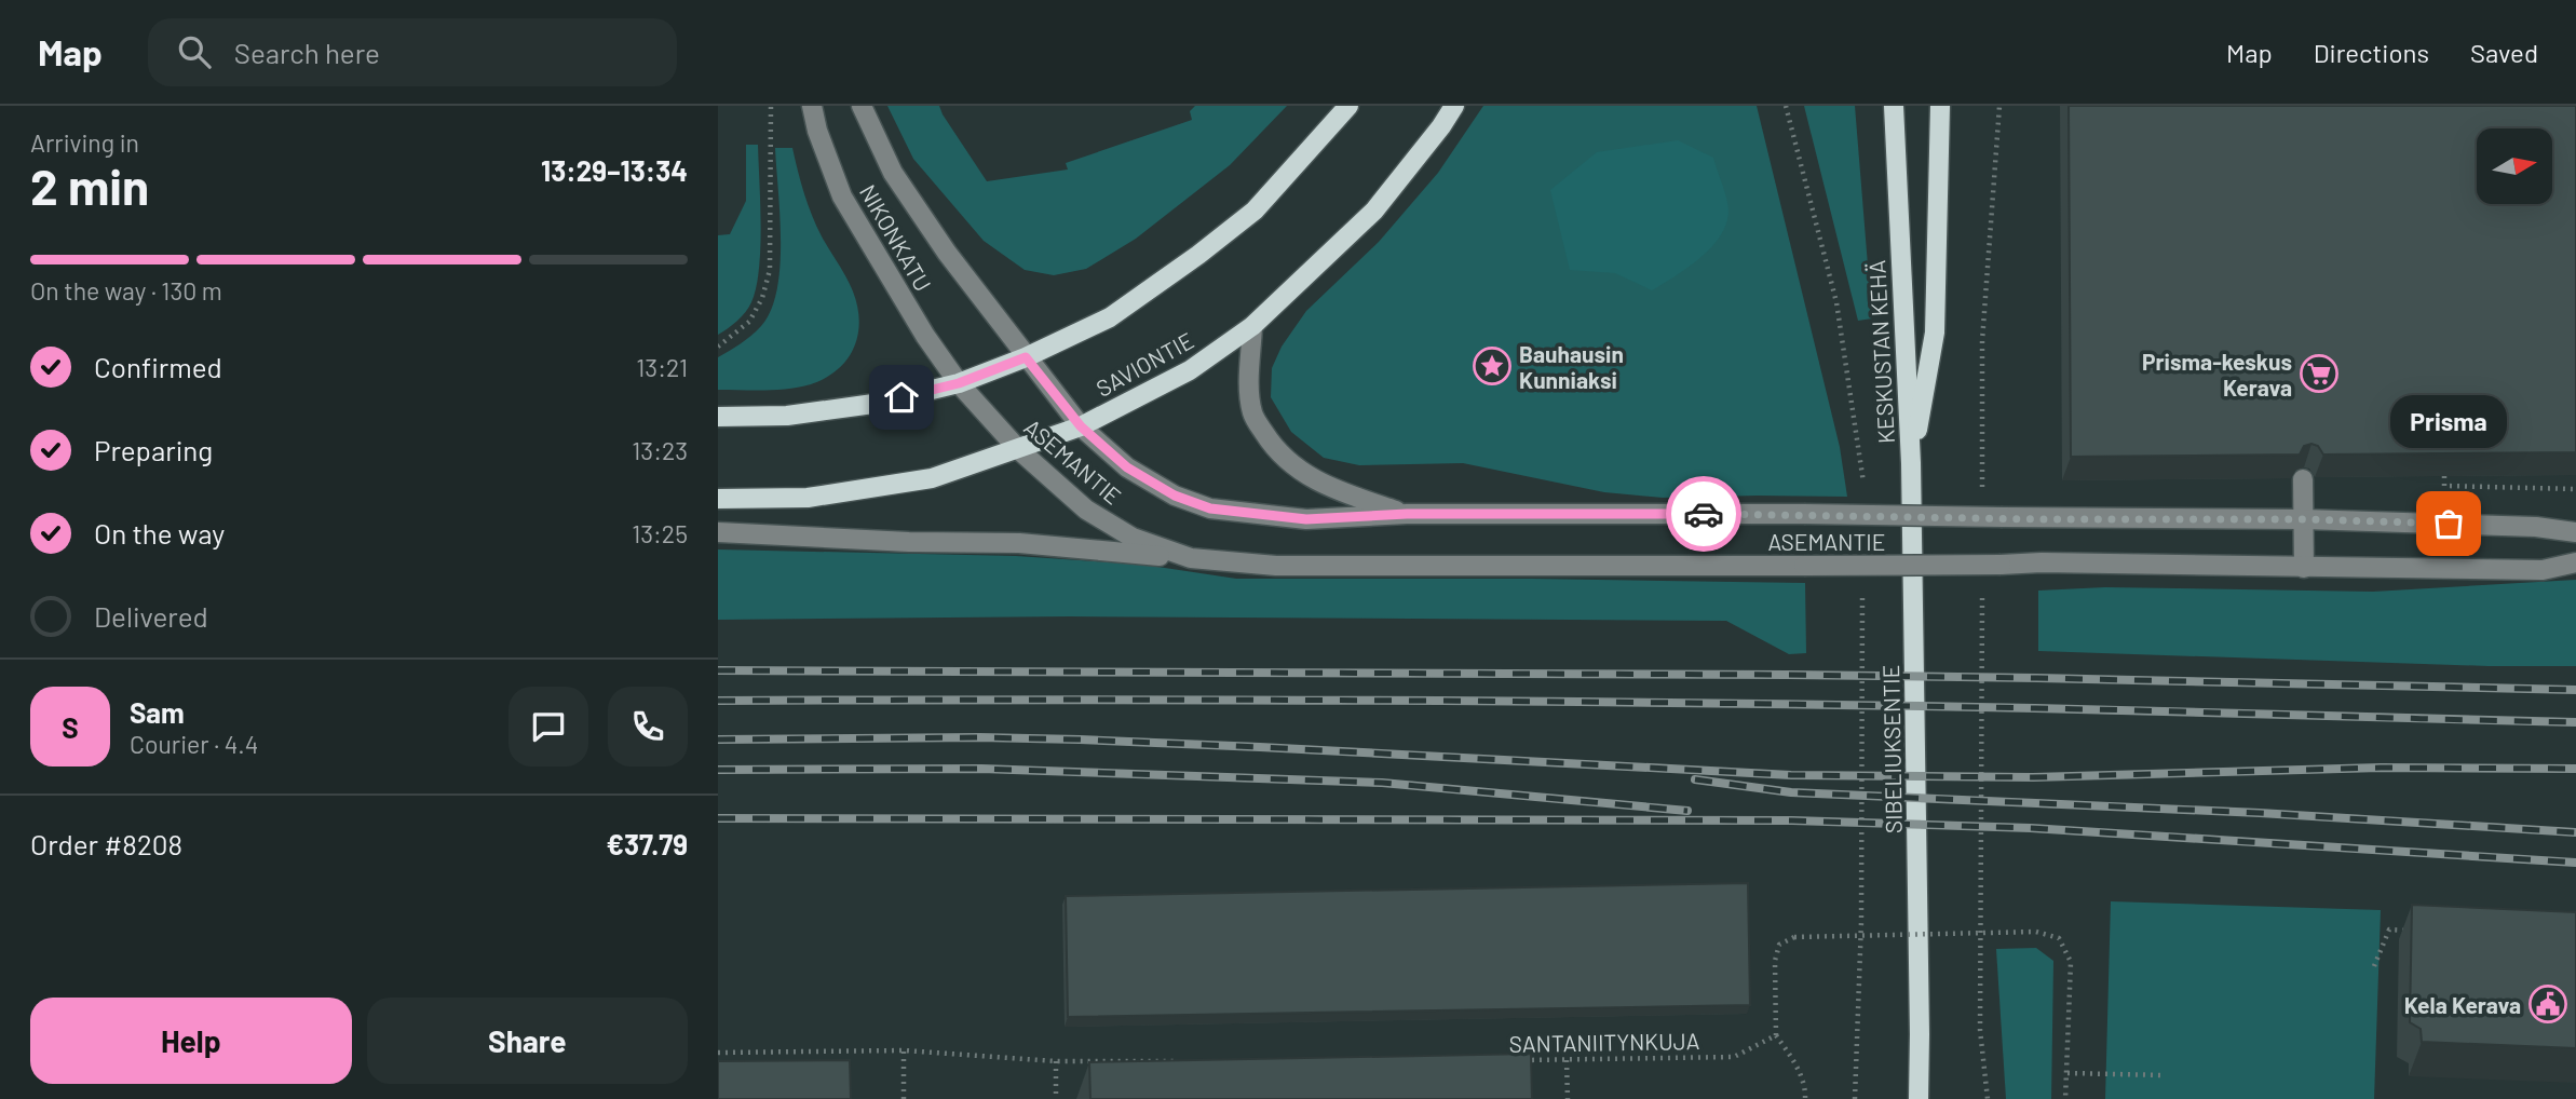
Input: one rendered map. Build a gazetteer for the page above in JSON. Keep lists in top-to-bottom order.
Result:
{
  "streets": {
    "main road": ["KESKUSTAN KEHÄ", "SAVIONTIE", "SIBELIUKSENTIE"],
    "street": ["NIKONKATU", "ASEMANTIE"],
    "path": ["SANTANIITYNKUJA"]
  },
  "crossings": [
    ["NIKONKATU", "ASEMANTIE"],
    ["KESKUSTAN KEHÄ", "SIBELIUKSENTIE"],
    ["SAVIONTIE", "ASEMANTIE"]
  ],
  "places": {
    "place": ["Bauhausin Kunniaksi"],
    "supermarket": ["Prisma-keskus Kerava"],
    "other": ["Prisma"],
    "public building": ["Kela Kerava"]
  },
  "north": "right",
  "page": {
    "header": "Map",
    "search": "Search here",
    "nav": ["Map", "Directions", "Saved"],
    "heading": ["2 min", "Arriving in", "13:29–13:34"],
    "panel": [
      "Sam",
      "Courier · 4.4",
      "Order #8208",
      "€37.79"
    ],
    "bar": "On the way · 130 m",
    "list": [
      ["Confirmed", "13:21"],
      ["Preparing", "13:23"],
      ["On the way", "13:25"],
      "Delivered"
    ],
    "bubble": "Prisma",
    "round": "S",
    "buttons": ["Help", "Share"]
  }
}
